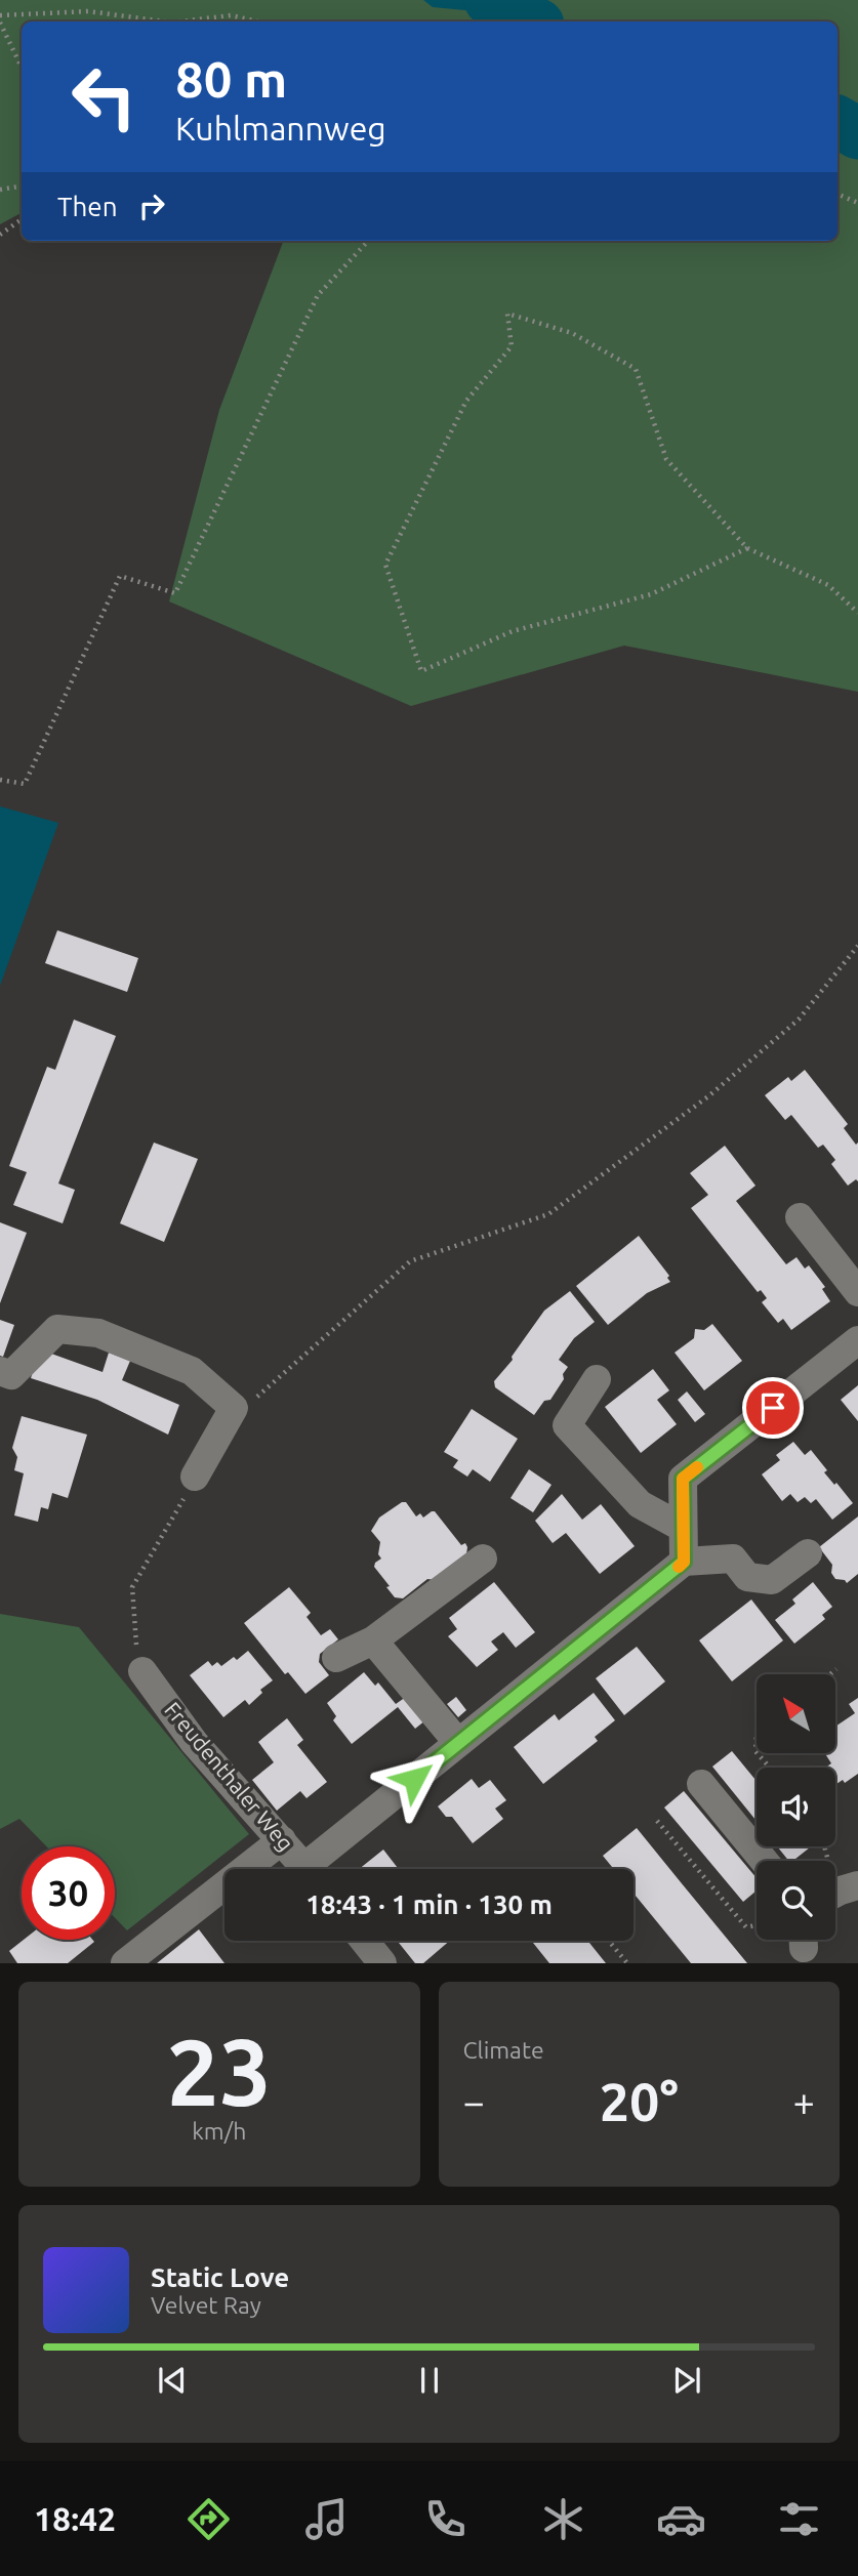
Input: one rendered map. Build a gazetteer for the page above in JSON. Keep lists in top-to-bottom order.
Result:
{
  "streets": {
    "street": ["Freudenthaler Weg"]
  },
  "north": "top left",
  "page": {
    "turn": ["80 m", "Kuhlmannweg"],
    "then": "Then",
    "limit": "30",
    "trip": "18:43 · 1 min · 130 m",
    "tile": [
      ["23", "km/h"],
      "Climate"
    ],
    "heat": ["−", "20°", "+"],
    "song": ["Static Love", "Velvet Ray"],
    "tabs": "18:42"
  }
}
